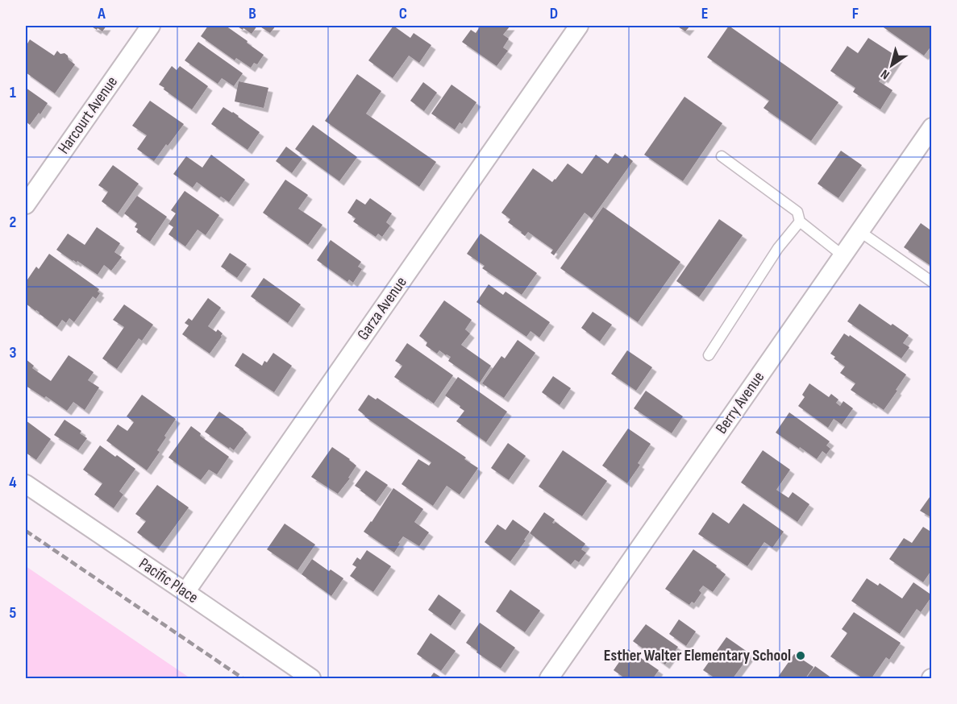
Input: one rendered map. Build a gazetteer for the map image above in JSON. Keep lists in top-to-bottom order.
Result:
{
  "streets": {
    "street": [
      "Harcourt Avenue",
      "Garza Avenue",
      "Berry Avenue",
      "Pacific Place"
    ]
  },
  "crossings": [
    ["Garza Avenue", "Pacific Place"]
  ],
  "places": ["Esther Walter Elementary School"],
  "north": "bottom left",
  "grid": {
    "columns": [
      "A",
      "B",
      "C",
      "D",
      "E",
      "F"
    ],
    "rows": [
      "1",
      "2",
      "3",
      "4",
      "5"
    ]
  }
}
